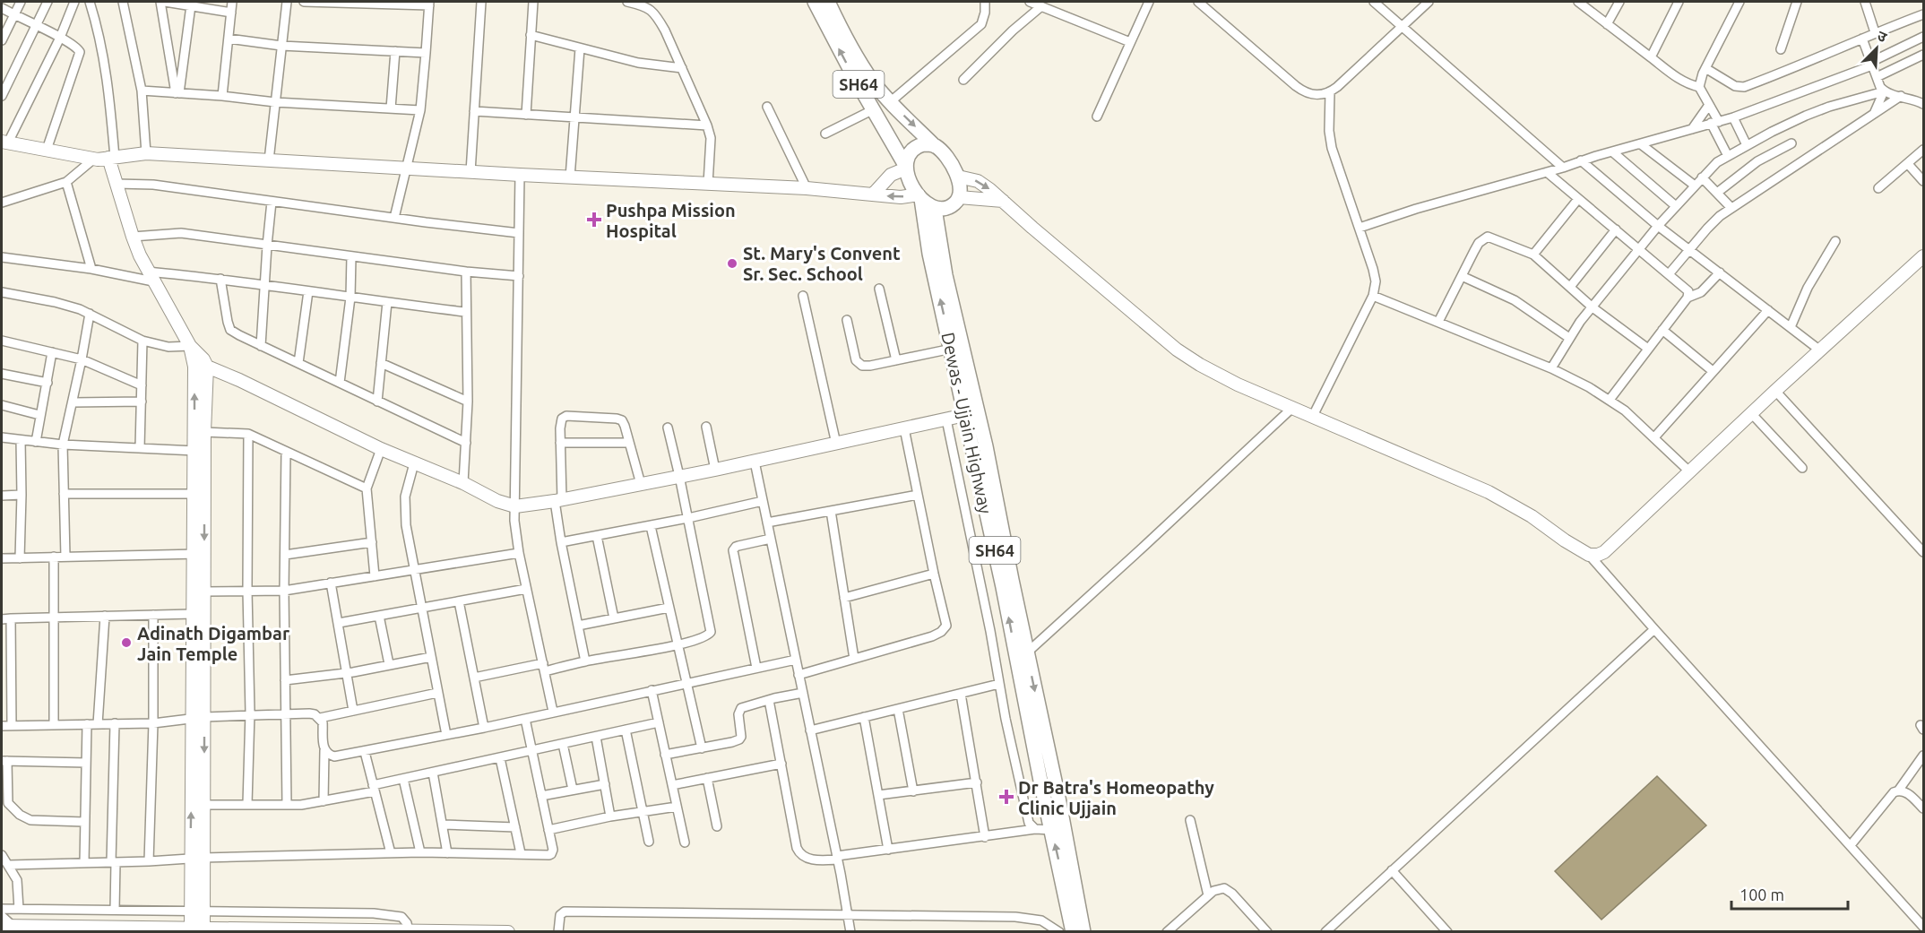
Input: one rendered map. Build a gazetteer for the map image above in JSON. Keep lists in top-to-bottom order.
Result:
{
  "streets": {
    "main road": ["SH64", "Dewas - Ujjain Highway"]
  },
  "crossings": [
    ["SH64", "Dewas - Ujjain Highway"]
  ],
  "places": {
    "health": ["Pushpa Mission Hospital", "Dr Batra's Homeopathy Clinic Ujjain"],
    "other": ["St. Mary's Convent Sr. Sec. School", "Adinath Digambar Jain Temple"]
  },
  "scale_bar": "100 m",
  "north": "top right"
}
